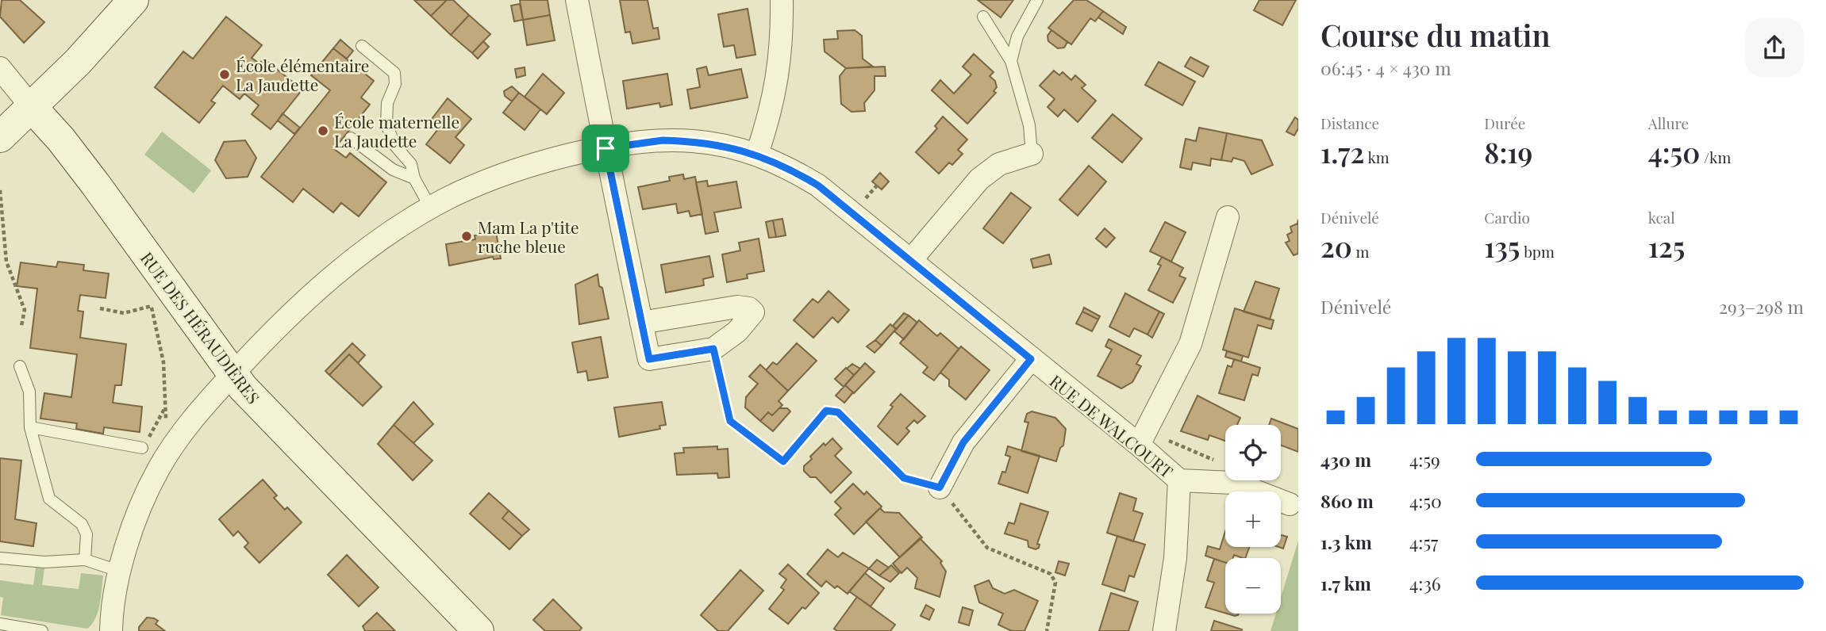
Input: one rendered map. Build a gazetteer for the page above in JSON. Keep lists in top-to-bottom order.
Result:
{
  "streets": {
    "street": ["RUE DES HÉRAUDIÈRES", "RUE DE WALCOURT"]
  },
  "crossings": [
    ["RUE DES HÉRAUDIÈRES", "RUE DE WALCOURT"]
  ],
  "places": ["École élémentaire La Jaudette", "École maternelle La Jaudette", "Mam La p'tite ruche bleue"],
  "page": {
    "heading": ["Course du matin", "06:45 · 4 × 430 m"],
    "stats": [
      ["Distance", "1.72 km"],
      ["Durée", "8:19"],
      ["Allure", "4:50 /km"],
      ["Dénivelé", "20 m"],
      ["Cardio", "135 bpm"],
      ["kcal", "125"]
    ],
    "chart": ["Dénivelé", "293–298 m"],
    "map_buttons": ["+", "−"],
    "list": [
      {
        "name": "430 m",
        "note": "4:59"
      },
      {
        "name": "860 m",
        "note": "4:50"
      },
      {
        "name": "1.3 km",
        "note": "4:57"
      },
      {
        "name": "1.7 km",
        "note": "4:36"
      }
    ]
  }
}
